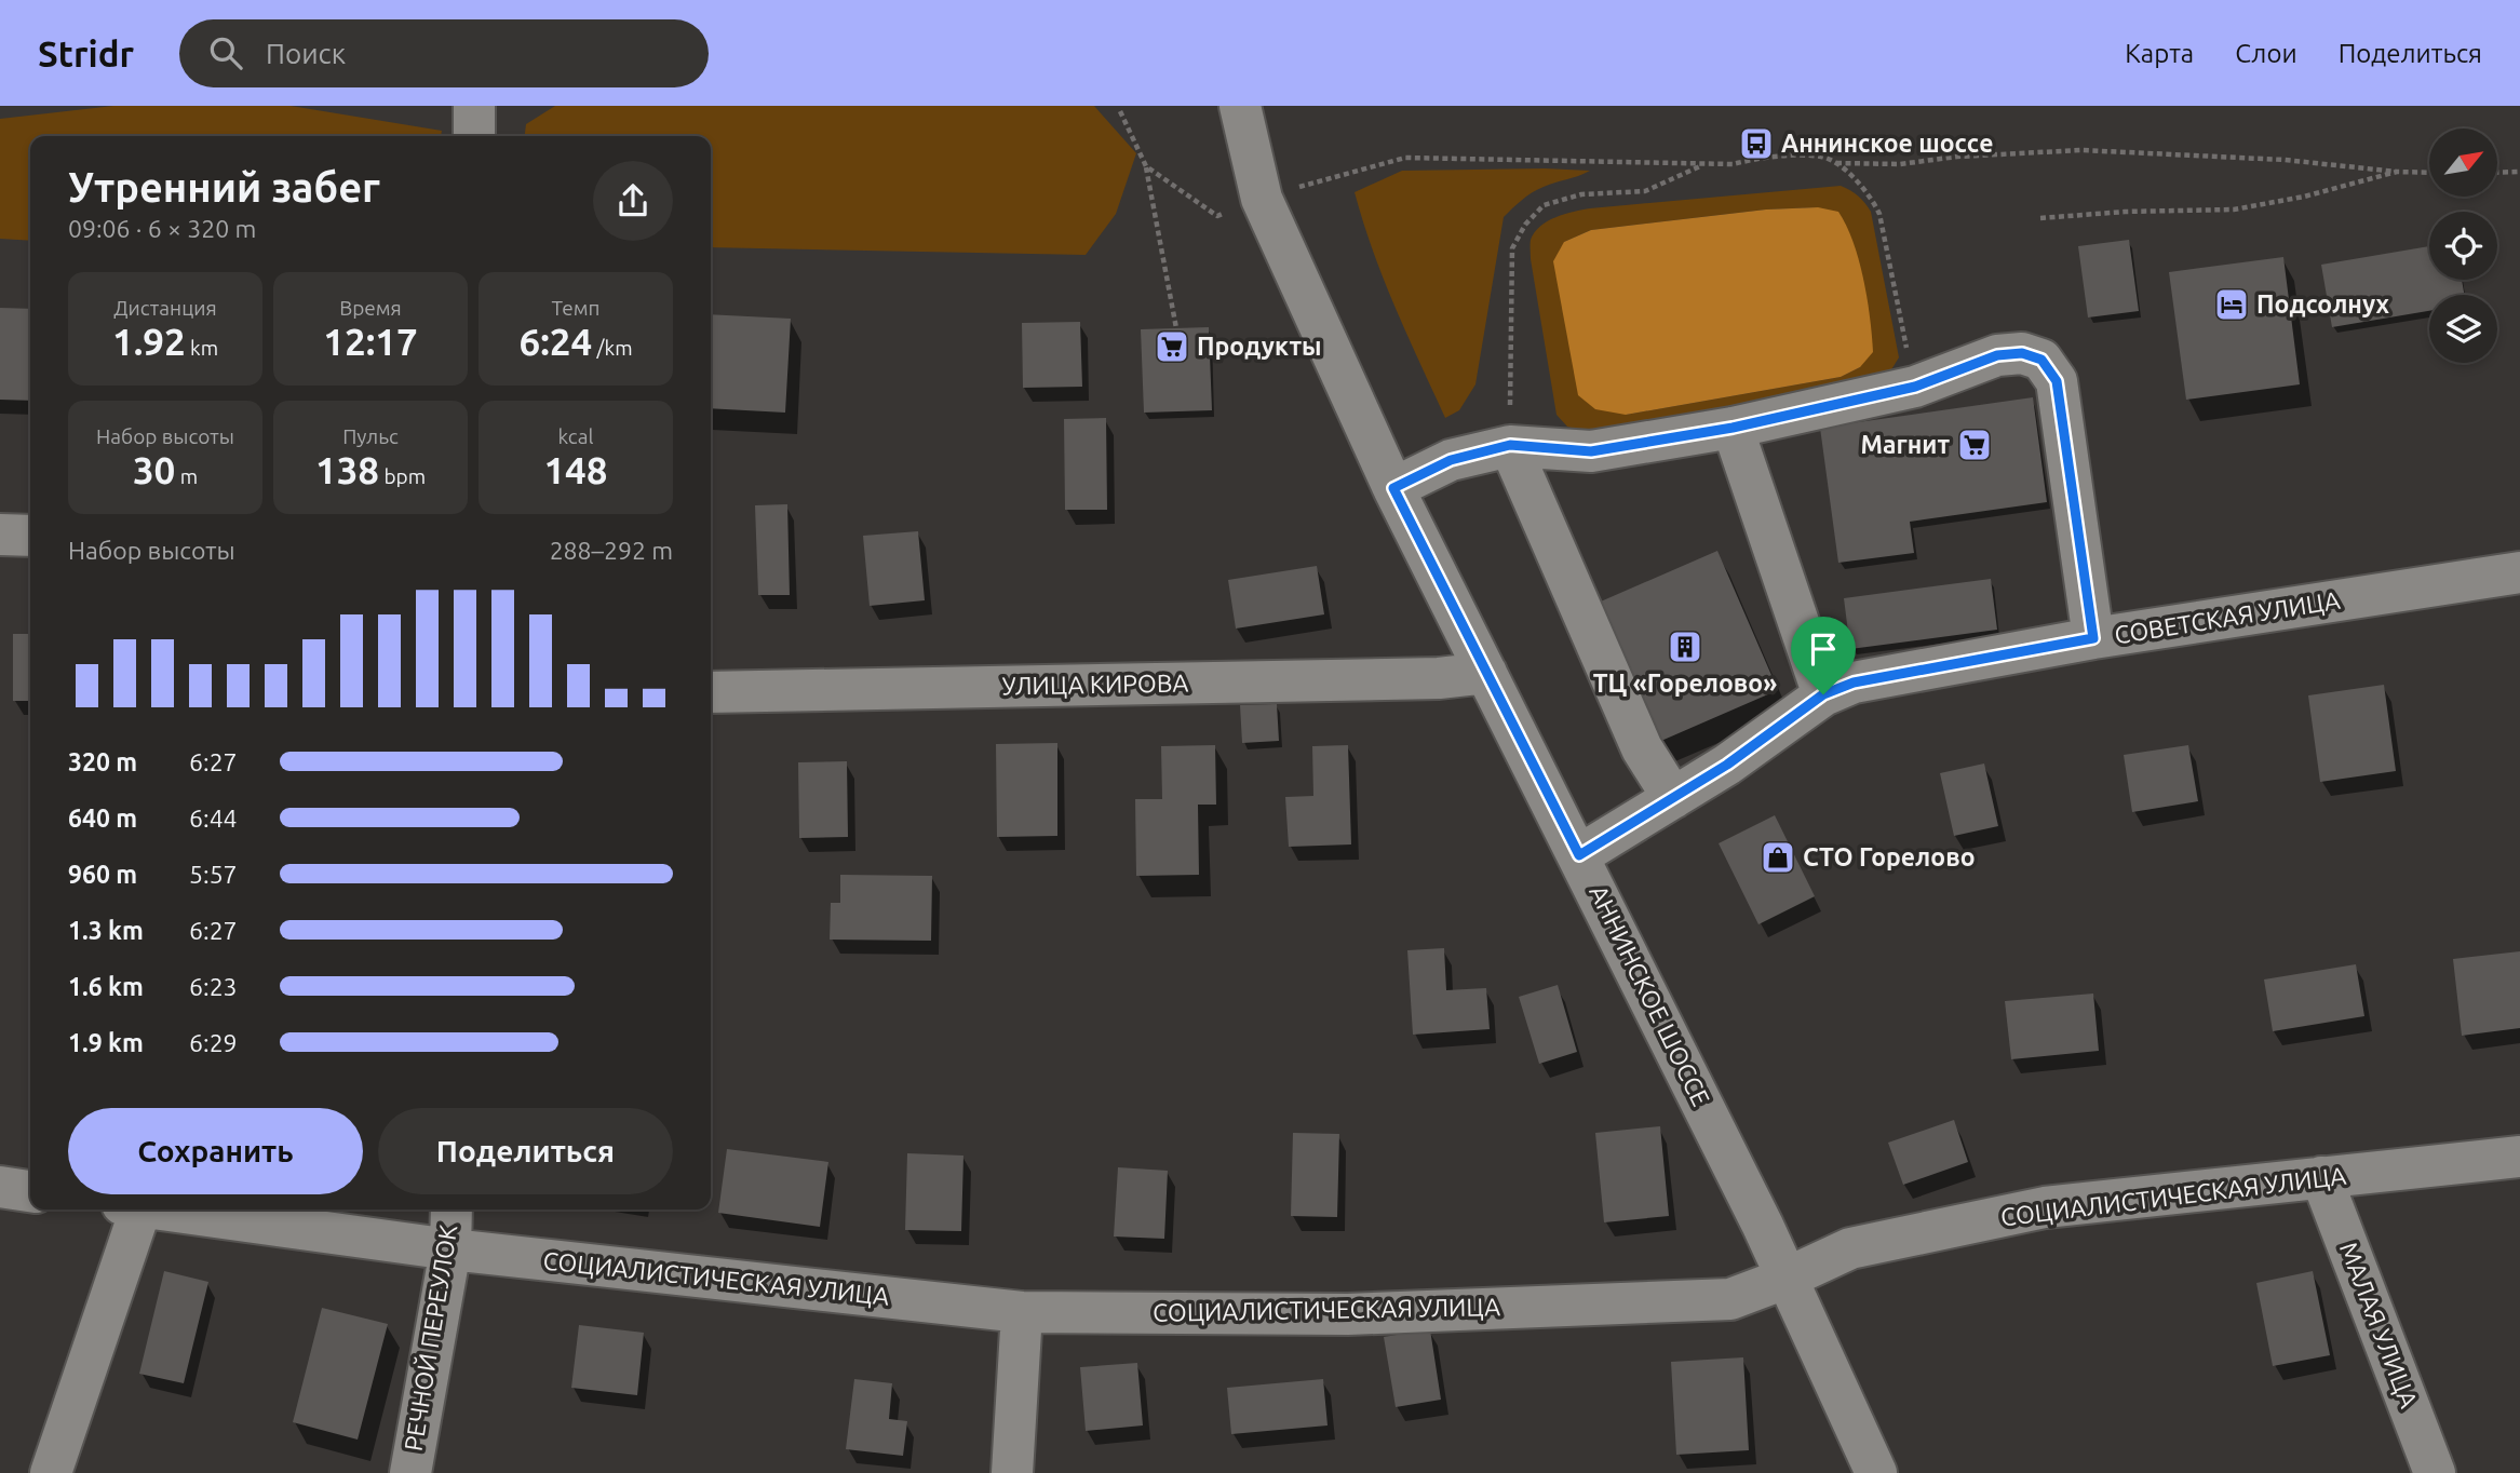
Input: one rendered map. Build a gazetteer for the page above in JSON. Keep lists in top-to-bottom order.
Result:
{
  "streets": {
    "street": [
      "СОВЕТСКАЯ УЛИЦА",
      "УЛИЦА КИРОВА",
      "АННИНСКОЕ ШОССЕ",
      "СОЦИАЛИСТИЧЕСКАЯ УЛИЦА",
      "МАЛАЯ УЛИЦА",
      "РЕЧНОЙ ПЕРЕУЛОК"
    ]
  },
  "crossings": [
    ["СОВЕТСКАЯ УЛИЦА", "АННИНСКОЕ ШОССЕ"],
    ["УЛИЦА КИРОВА", "АННИНСКОЕ ШОССЕ"],
    ["АННИНСКОЕ ШОССЕ", "СОЦИАЛИСТИЧЕСКАЯ УЛИЦА"],
    ["СОЦИАЛИСТИЧЕСКАЯ УЛИЦА", "МАЛАЯ УЛИЦА"],
    ["СОЦИАЛИСТИЧЕСКАЯ УЛИЦА", "РЕЧНОЙ ПЕРЕУЛОК"]
  ],
  "places": {
    "bus stop": ["Аннинское шоссе"],
    "hotel": ["Подсолнух"],
    "supermarket": ["Продукты", "Магнит"],
    "building": ["ТЦ «Горелово»"],
    "shop": ["СТО Горелово"]
  },
  "north": "top right",
  "page": {
    "header": "Stridr",
    "search": "Поиск",
    "nav": ["Карта", "Слои", "Поделиться"],
    "heading": ["Утренний забег", "09:06 · 6 × 320 m"],
    "stats": [
      ["Дистанция", "1.92 km"],
      ["Время", "12:17"],
      ["Темп", "6:24 /km"],
      ["Набор высоты", "30 m"],
      ["Пульс", "138 bpm"],
      ["kcal", "148"]
    ],
    "chart": ["Набор высоты", "288–292 m"],
    "list": [
      {
        "name": "320 m",
        "note": "6:27"
      },
      {
        "name": "640 m",
        "note": "6:44"
      },
      {
        "name": "960 m",
        "note": "5:57"
      },
      {
        "name": "1.3 km",
        "note": "6:27"
      },
      {
        "name": "1.6 km",
        "note": "6:23"
      },
      {
        "name": "1.9 km",
        "note": "6:29"
      }
    ],
    "buttons": ["Сохранить", "Поделиться"]
  }
}
